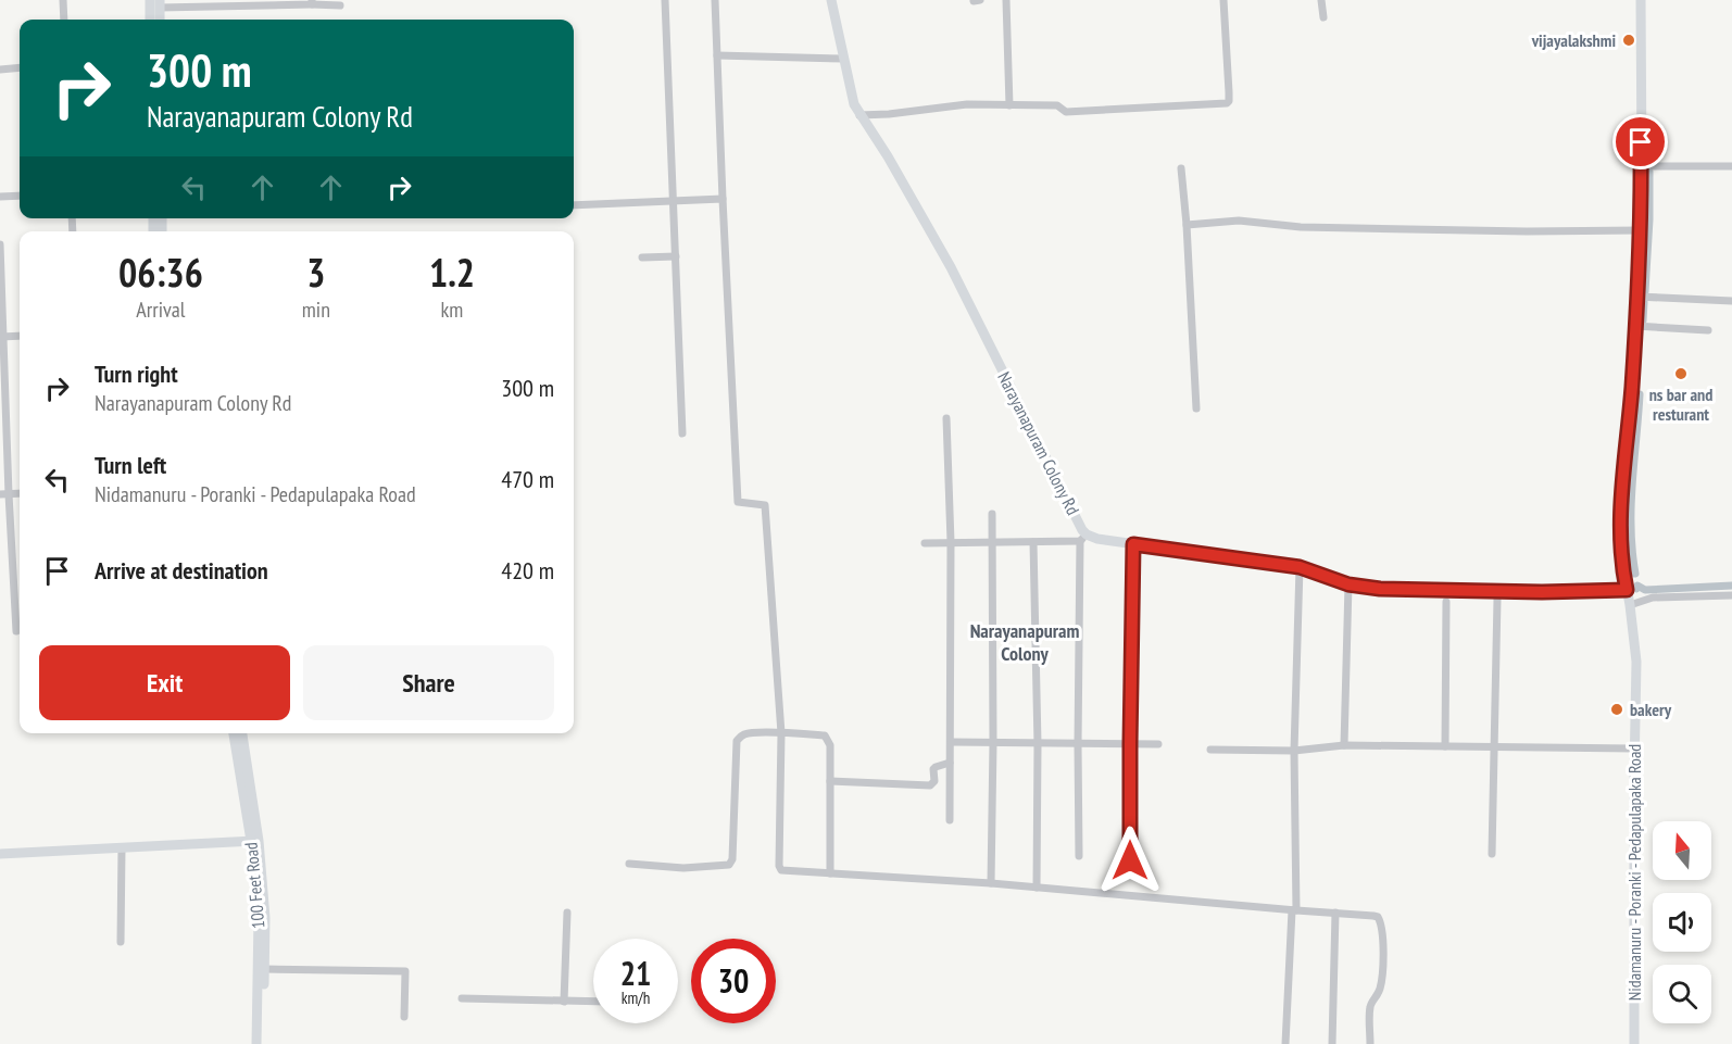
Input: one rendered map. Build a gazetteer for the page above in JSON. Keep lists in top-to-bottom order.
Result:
{
  "streets": {
    "street": ["Narayanapuram Colony Rd", "Nidamanuru - Poranki - Pedapulapaka Road", "100 Feet Road"]
  },
  "crossings": [
    ["Narayanapuram Colony Rd", "Nidamanuru - Poranki - Pedapulapaka Road"]
  ],
  "districts": ["Narayanapuram Colony"],
  "places": ["vijayalakshmi", "ns bar and resturant", "bakery"],
  "north": "top",
  "page": {
    "turn": ["300 m", "Narayanapuram Colony Rd"],
    "eta": [
      "06:36",
      "Arrival",
      "3",
      "min",
      "1.2",
      "km"
    ],
    "list": [
      {
        "name": "Turn right",
        "note": "Narayanapuram Colony Rd",
        "value": "300 m"
      },
      {
        "name": "Turn left",
        "note": "Nidamanuru - Poranki - Pedapulapaka Road",
        "value": "470 m"
      },
      {
        "name": "Arrive at destination",
        "value": "420 m"
      }
    ],
    "buttons": ["Exit", "Share"],
    "speed": "21 km/h",
    "limit": "30"
  }
}
